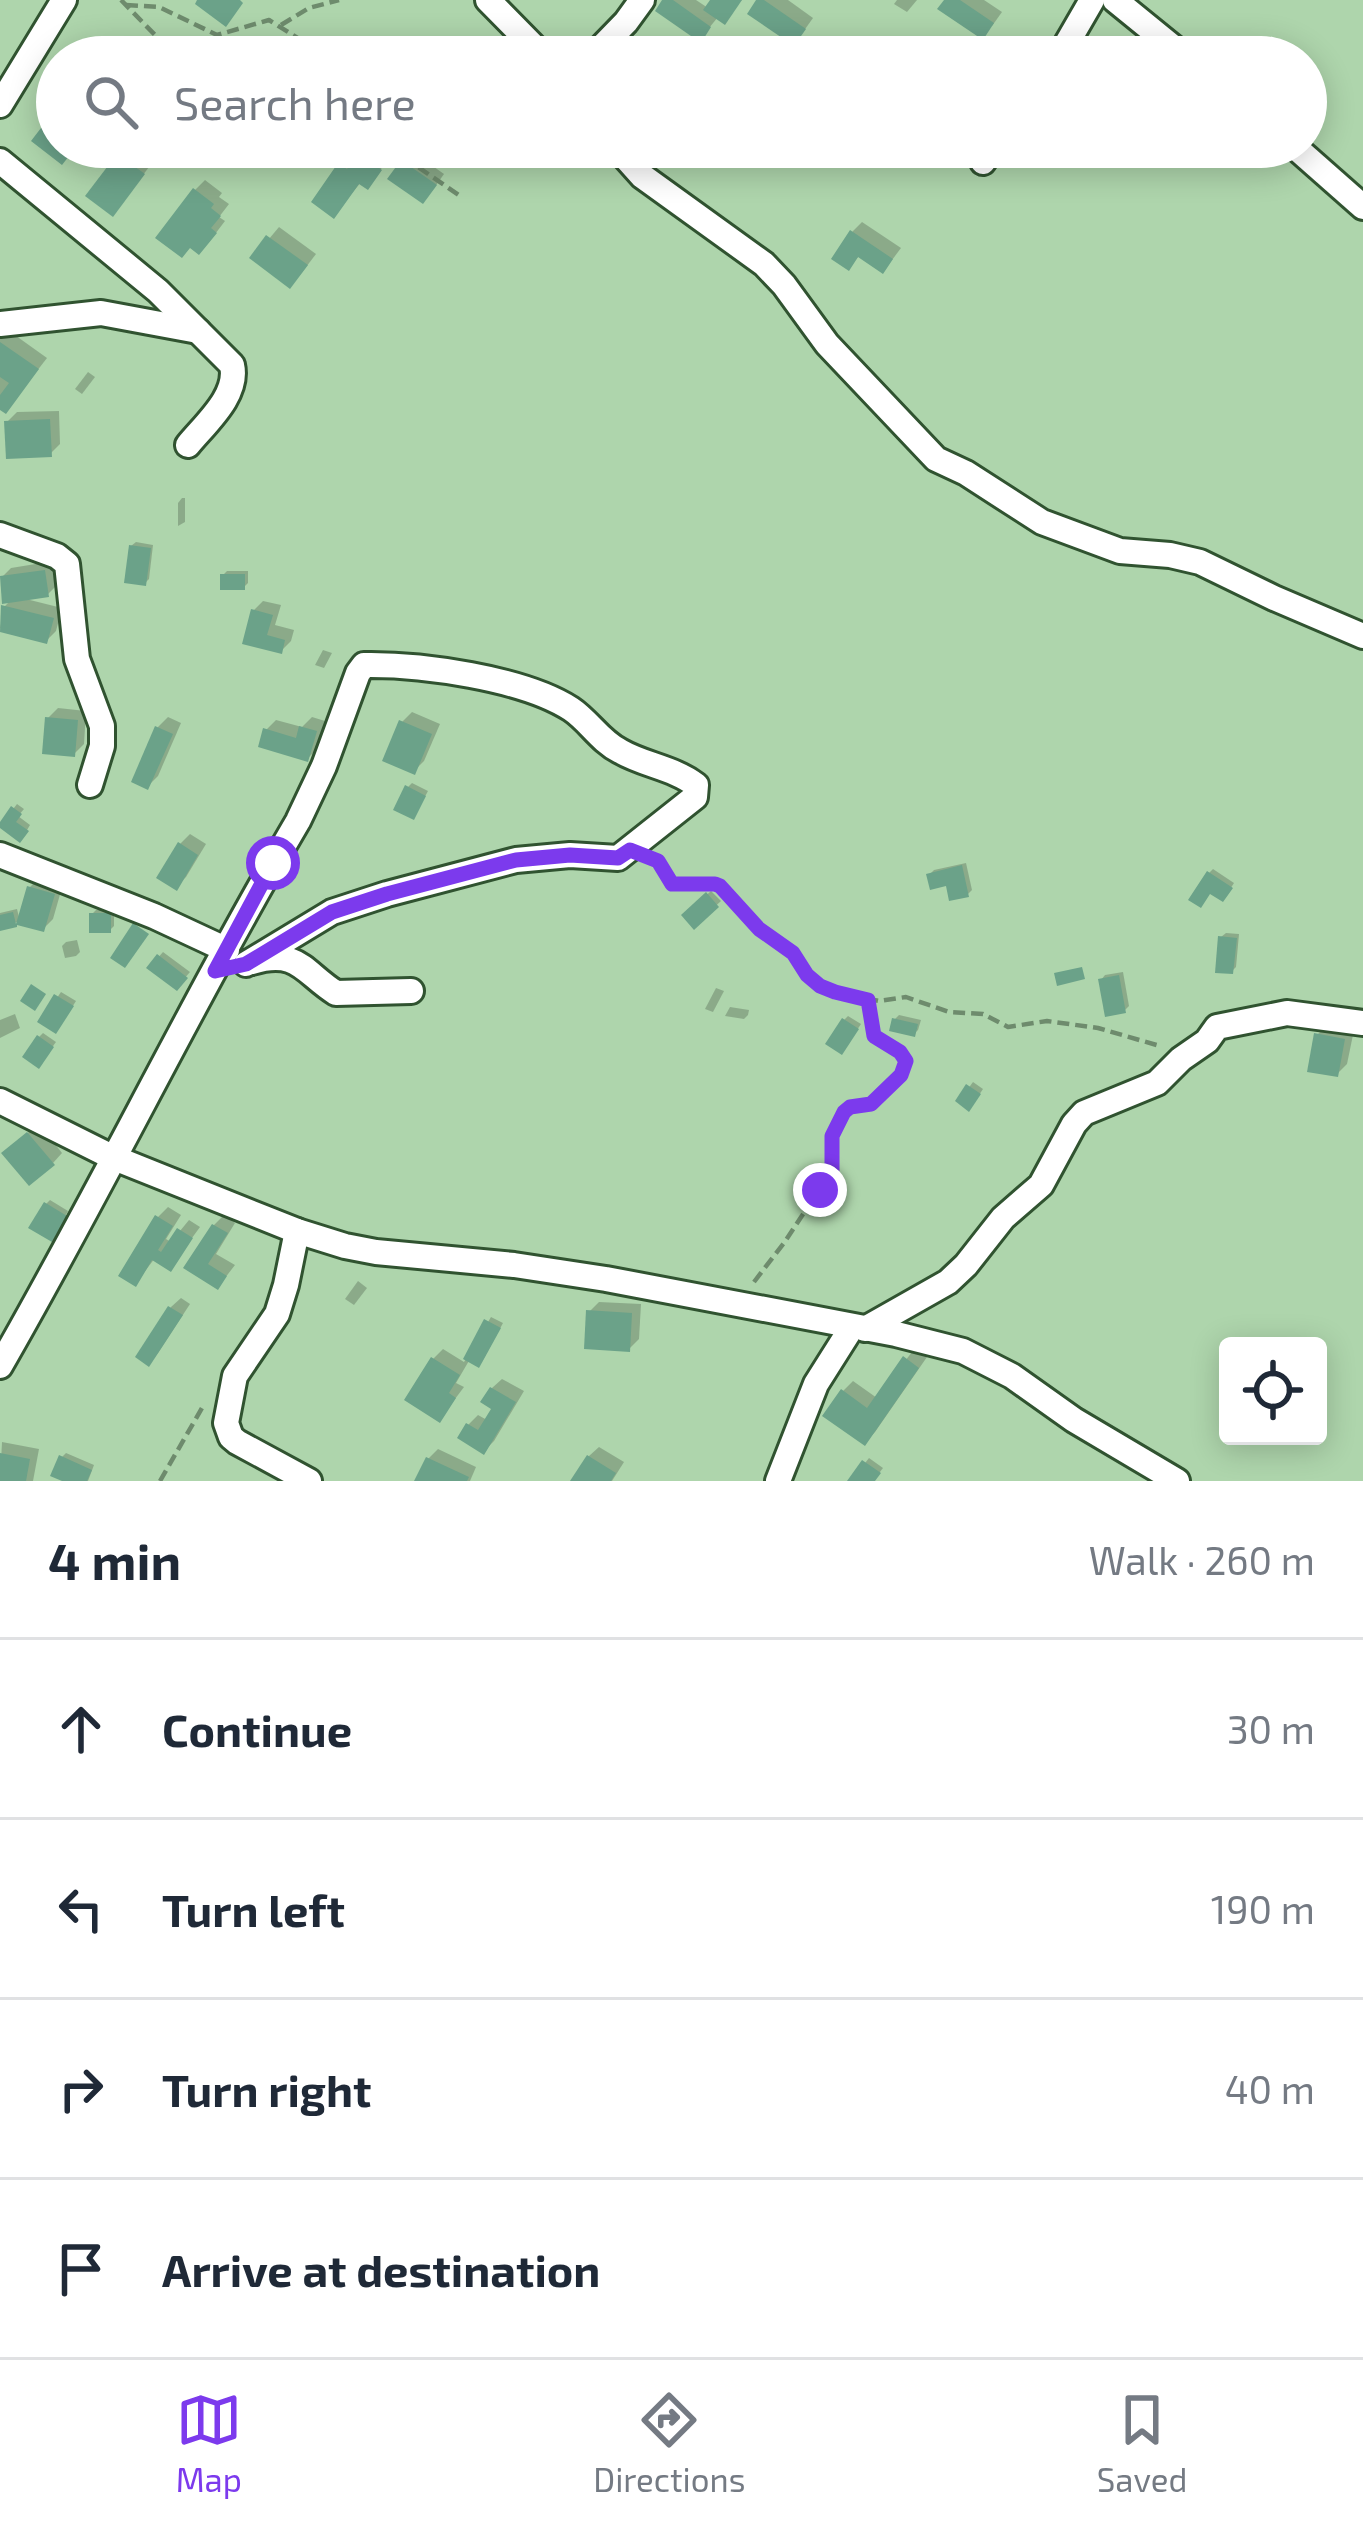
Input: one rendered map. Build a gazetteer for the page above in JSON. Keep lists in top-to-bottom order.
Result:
{
  "page": {
    "search": "Search here",
    "heading": ["4 min", "Walk · 260 m"],
    "list": [
      ["Continue", "30 m"],
      ["Turn left", "190 m"],
      ["Turn right", "40 m"],
      "Arrive at destination"
    ],
    "nav": ["Map", "Directions", "Saved"]
  }
}
